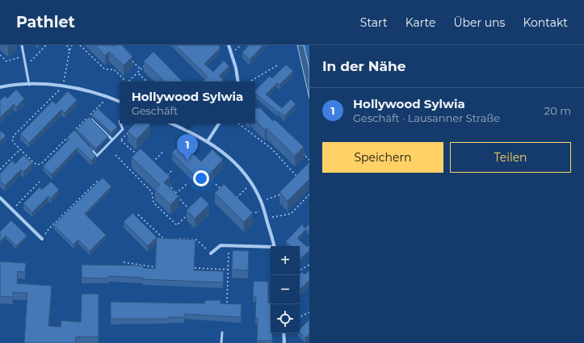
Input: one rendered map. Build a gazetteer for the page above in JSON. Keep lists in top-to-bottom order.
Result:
{
  "page": {
    "header": "Pathlet",
    "nav": [
      "Start",
      "Karte",
      "Über uns",
      "Kontakt"
    ],
    "heading": "In der Nähe",
    "popup": ["Hollywood Sylwia", "Geschäft"],
    "list": [
      {
        "mark": "1",
        "name": "Hollywood Sylwia",
        "note": "Geschäft · Lausanner Straße",
        "value": "20 m"
      }
    ],
    "buttons": ["Speichern", "Teilen"],
    "pins": "1",
    "map_buttons": ["+", "−"]
  }
}
